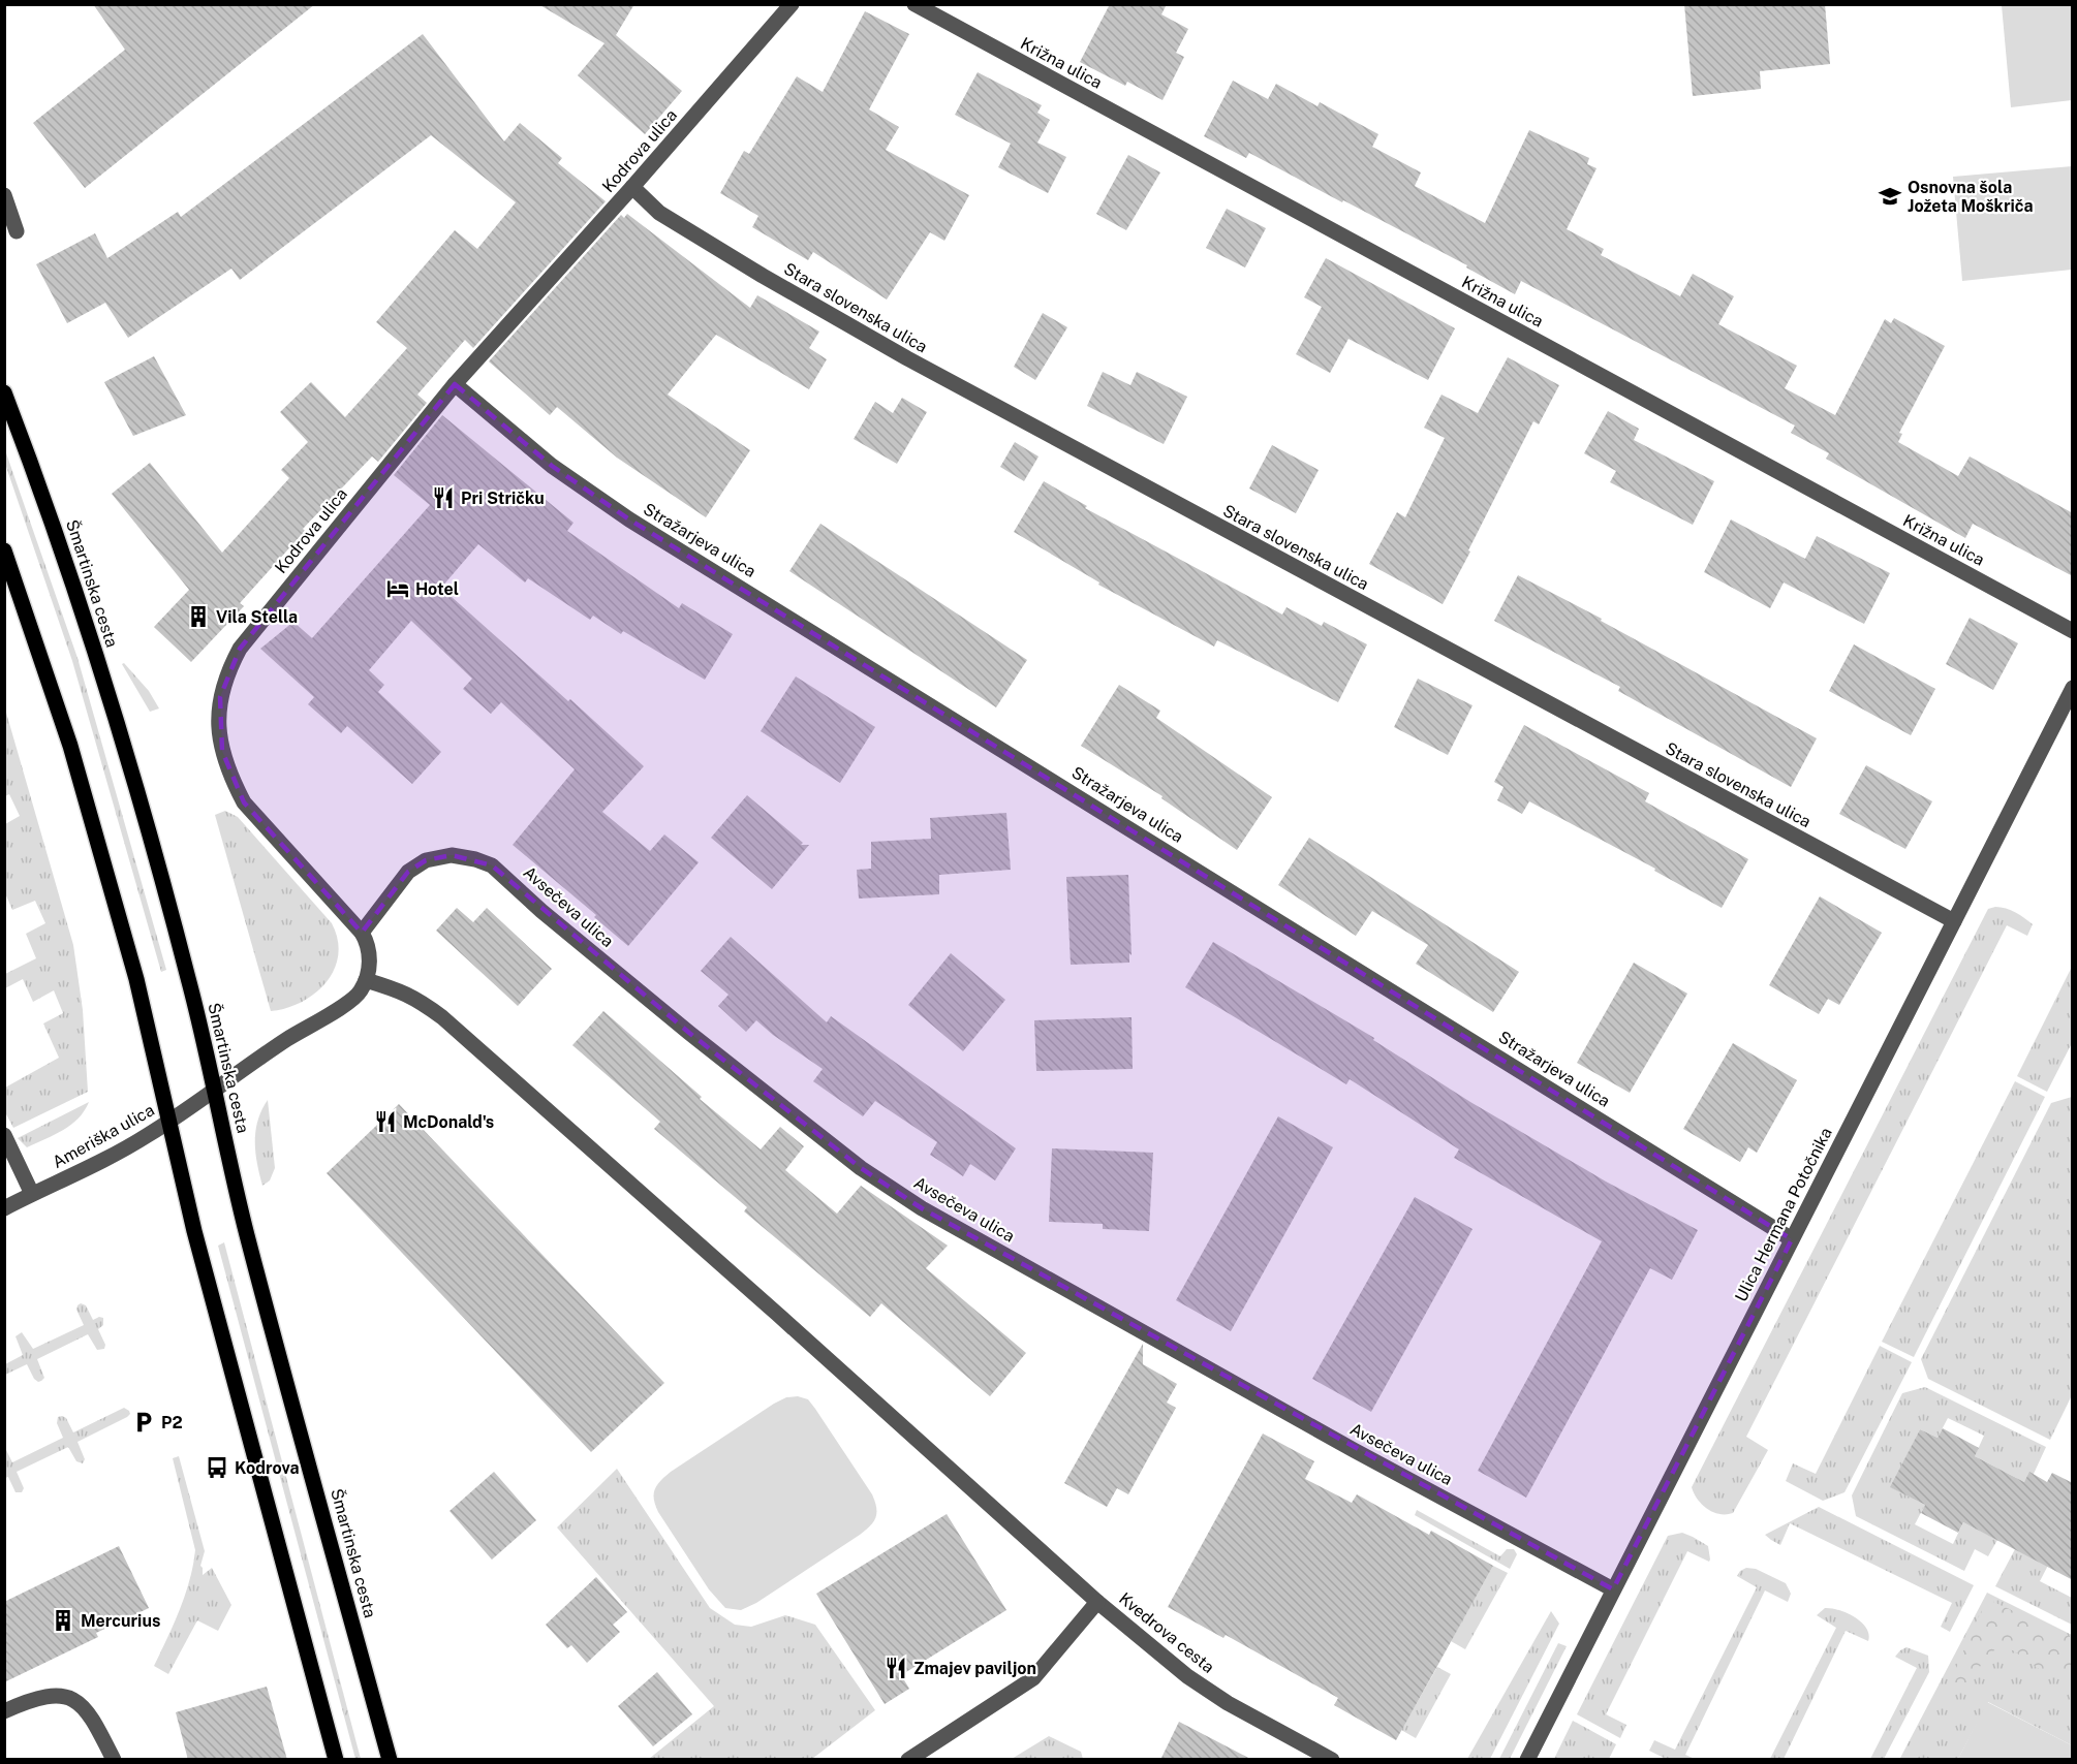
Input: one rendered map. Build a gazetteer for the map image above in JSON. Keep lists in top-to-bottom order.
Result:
{
  "streets": {
    "main road": ["Šmartinska cesta"],
    "street": [
      "Križna ulica",
      "Kodrova ulica",
      "Stara slovenska ulica",
      "Stražarjeva ulica",
      "Avsečeva ulica",
      "Ameriška ulica",
      "Ulica Hermana Potočnika",
      "Kvedrova cesta"
    ]
  },
  "crossings": [
    ["Kodrova ulica", "Stara slovenska ulica"],
    ["Kodrova ulica", "Stražarjeva ulica"],
    ["Kodrova ulica", "Avsečeva ulica"],
    ["Stara slovenska ulica", "Ulica Hermana Potočnika"],
    ["Stražarjeva ulica", "Ulica Hermana Potočnika"],
    ["Šmartinska cesta", "Ameriška ulica"],
    ["Avsečeva ulica", "Ulica Hermana Potočnika"]
  ],
  "places": {
    "school or university": ["Osnovna šola Jožeta Moškriča"],
    "restaurant": ["Pri Stričku", "McDonald's", "Zmajev paviljon"],
    "hotel": ["Hotel"],
    "building": ["Vila Stella", "Mercurius"],
    "parking": ["P2"],
    "bus stop": ["Kodrova"]
  }
}
